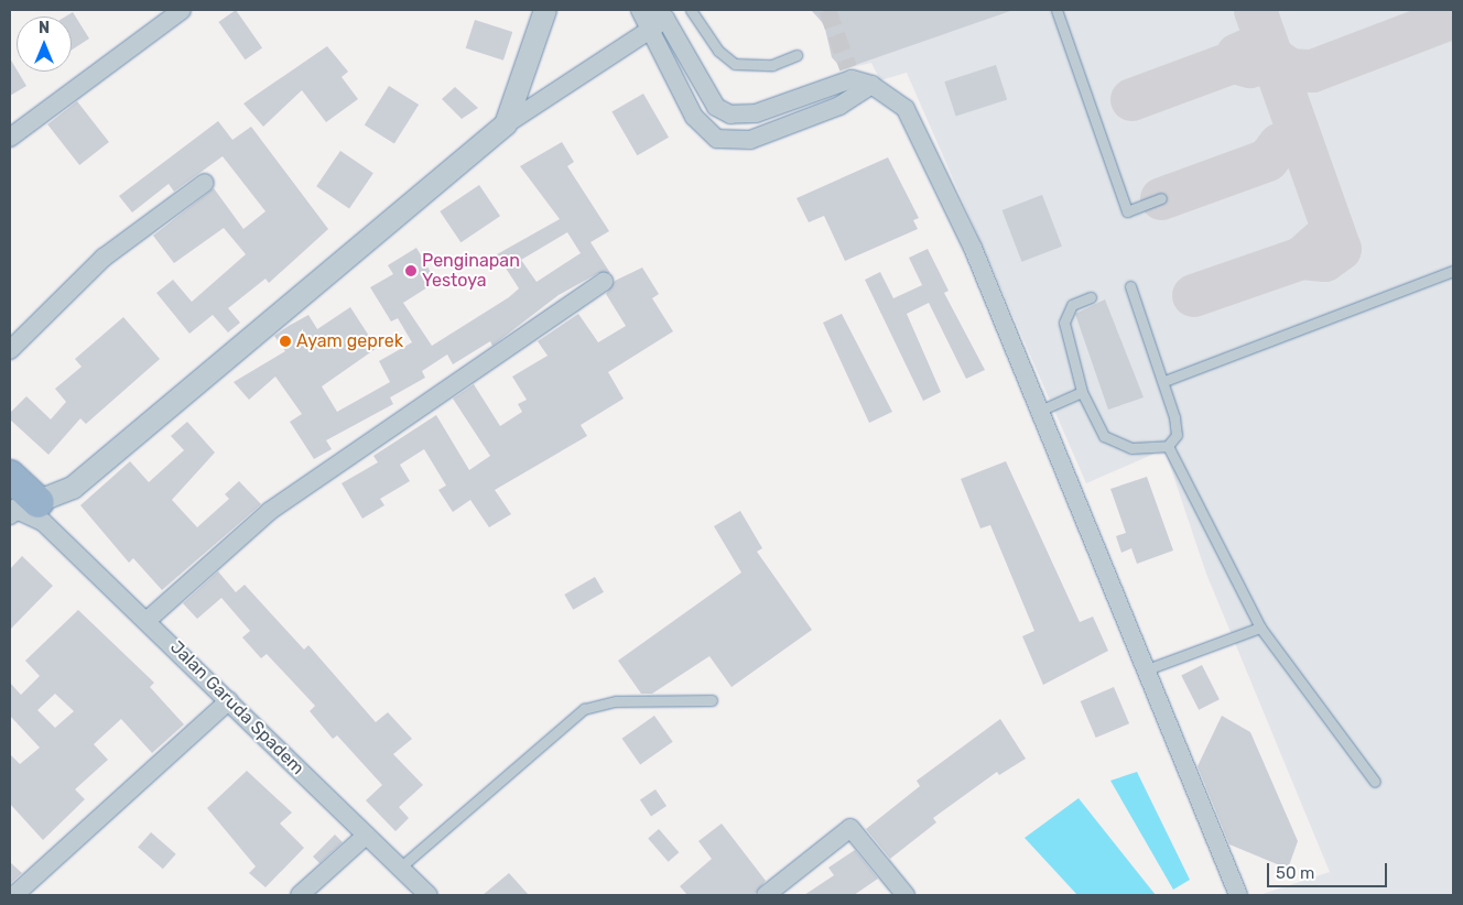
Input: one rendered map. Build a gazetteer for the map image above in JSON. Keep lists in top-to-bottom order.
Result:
{
  "streets": {
    "street": ["Jalan Garuda Spadem"]
  },
  "places": ["Penginapan Yestoya", "Ayam geprek"],
  "scale_bar": "50 m",
  "north": "top"
}
